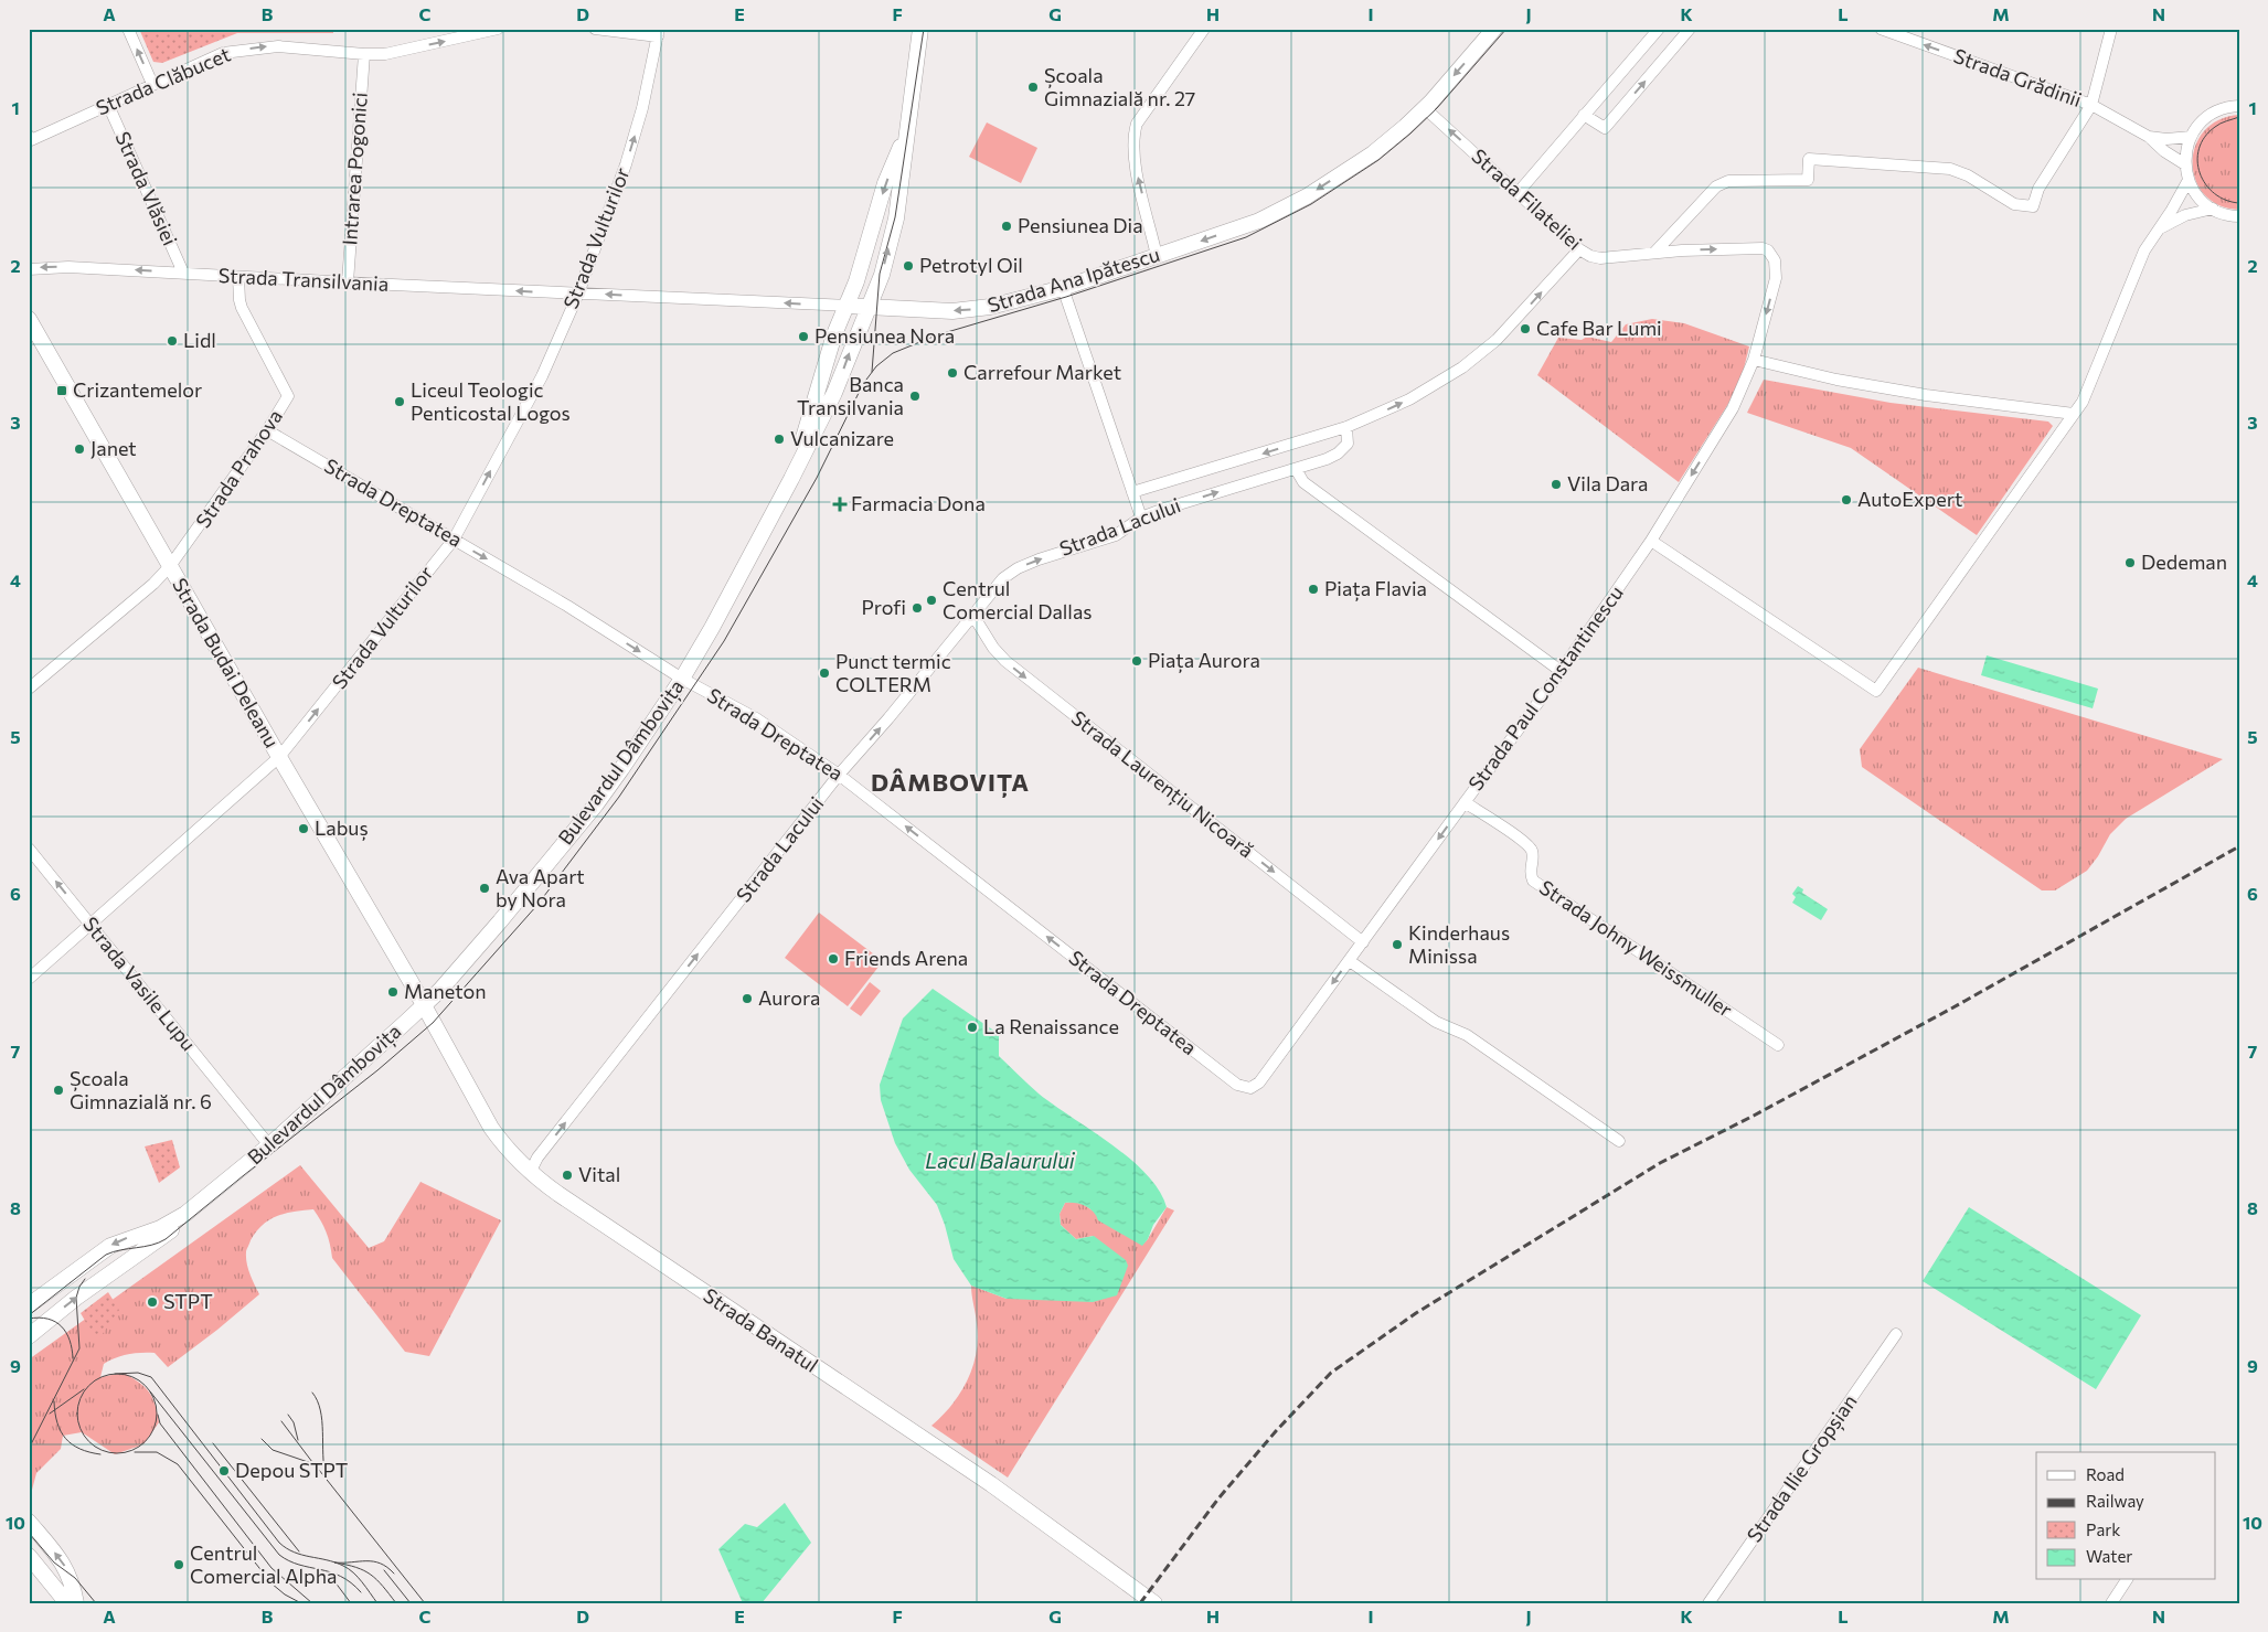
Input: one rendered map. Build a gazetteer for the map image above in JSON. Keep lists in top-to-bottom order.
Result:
{
  "streets": {
    "main road": [
      "Strada Ana Ipătescu",
      "Strada Budai Deleanu",
      "Bulevardul Dâmbovița",
      "Strada Banatul"
    ],
    "street": [
      "Strada Grădinii",
      "Strada Clăbucet",
      "Intrarea Pogonici",
      "Strada Vlăsiei",
      "Strada Filateliei",
      "Strada Vulturilor",
      "Strada Transilvania",
      "Strada Prahova",
      "Strada Dreptatea",
      "Strada Lacului",
      "Strada Paul Constantinescu",
      "Strada Laurențiu Nicoară",
      "Strada Johny Weissmuller",
      "Strada Vasile Lupu",
      "Strada Ilie Gropșian"
    ]
  },
  "crossings": [
    ["Strada Clăbucet", "Intrarea Pogonici"],
    ["Strada Clăbucet", "Strada Vlăsiei"],
    ["Intrarea Pogonici", "Strada Transilvania"],
    ["Strada Vlăsiei", "Strada Transilvania"],
    ["Strada Filateliei", "Strada Ana Ipătescu"],
    ["Strada Filateliei", "Strada Lacului"],
    ["Strada Filateliei", "Strada Paul Constantinescu"],
    ["Strada Vulturilor", "Strada Transilvania"],
    ["Strada Vulturilor", "Strada Ana Ipătescu"],
    ["Strada Vulturilor", "Strada Dreptatea"],
    ["Strada Vulturilor", "Strada Budai Deleanu"],
    ["Strada Vulturilor", "Strada Vasile Lupu"],
    ["Strada Transilvania", "Strada Ana Ipătescu"],
    ["Strada Transilvania", "Strada Prahova"],
    ["Strada Ana Ipătescu", "Bulevardul Dâmbovița"],
    ["Strada Prahova", "Strada Dreptatea"],
    ["Strada Prahova", "Strada Budai Deleanu"],
    ["Strada Dreptatea", "Strada Lacului"],
    ["Strada Dreptatea", "Strada Paul Constantinescu"],
    ["Strada Dreptatea", "Bulevardul Dâmbovița"],
    ["Strada Lacului", "Strada Laurențiu Nicoară"],
    ["Strada Lacului", "Strada Banatul"],
    ["Strada Budai Deleanu", "Bulevardul Dâmbovița"],
    ["Strada Budai Deleanu", "Strada Banatul"],
    ["Strada Paul Constantinescu", "Strada Laurențiu Nicoară"],
    ["Strada Paul Constantinescu", "Strada Johny Weissmuller"],
    ["Bulevardul Dâmbovița", "Strada Vasile Lupu"],
    ["Bulevardul Dâmbovița", "Strada Banatul"]
  ],
  "one_way": [
    "Strada Grădinii",
    "Strada Clăbucet",
    "Strada Vulturilor",
    "Strada Transilvania",
    "Strada Ana Ipătescu",
    "Strada Paul Constantinescu",
    "Strada Laurențiu Nicoară"
  ],
  "districts": ["DÂMBOVIȚA"],
  "water": ["Lacul Balaurului"],
  "places": {
    "other": [
      "Școala Gimnazială nr. 27",
      "Pensiunea Dia",
      "Petrotyl Oil",
      "Cafe Bar Lumi",
      "Pensiunea Nora",
      "Lidl",
      "Carrefour Market",
      "Banca Transilvania",
      "Liceul Teologic Penticostal Logos",
      "Vulcanizare",
      "Janet",
      "Vila Dara",
      "AutoExpert",
      "Dedeman",
      "Piața Flavia",
      "Centrul Comercial Dallas",
      "Profi",
      "Piața Aurora",
      "Punct termic COLTERM",
      "Labuș",
      "Ava Apart by Nora",
      "Kinderhaus Minissa",
      "Friends Arena",
      "Maneton",
      "Aurora",
      "La Renaissance",
      "Școala Gimnazială nr. 6",
      "Vital",
      "STPT",
      "Depou STPT",
      "Centrul Comercial Alpha"
    ],
    "transit": ["Crizantemelor"],
    "health": ["Farmacia Dona"]
  },
  "legend": [
    "Road",
    "Railway",
    "Park",
    "Water"
  ],
  "grid": {
    "columns": [
      "A",
      "B",
      "C",
      "D",
      "E",
      "F",
      "G",
      "H",
      "I",
      "J",
      "K",
      "L",
      "M",
      "N"
    ],
    "rows": [
      "1",
      "2",
      "3",
      "4",
      "5",
      "6",
      "7",
      "8",
      "9",
      "10"
    ]
  }
}
